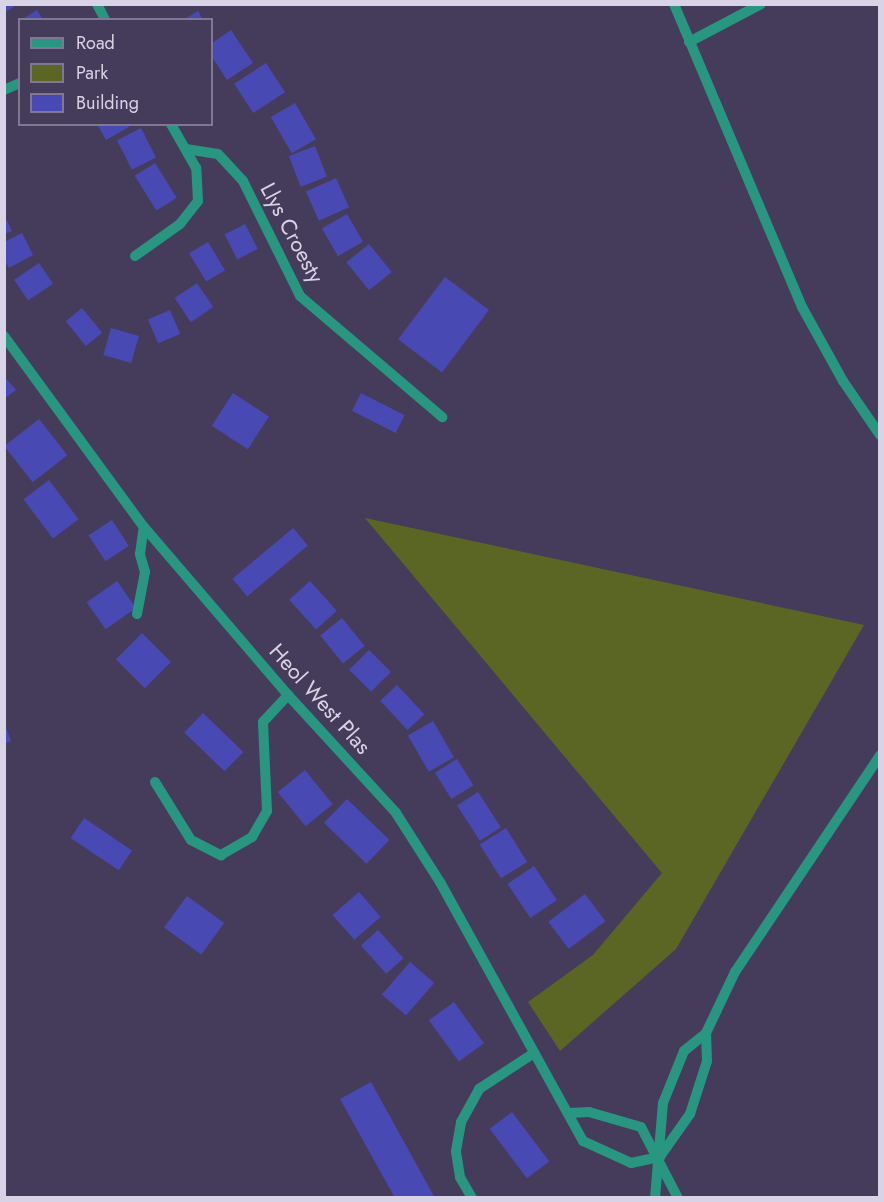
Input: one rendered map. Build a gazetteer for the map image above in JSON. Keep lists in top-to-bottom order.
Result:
{
  "streets": {
    "street": ["Llys Croesty", "Heol West Plas"]
  },
  "legend": ["Road", "Park", "Building"]
}
